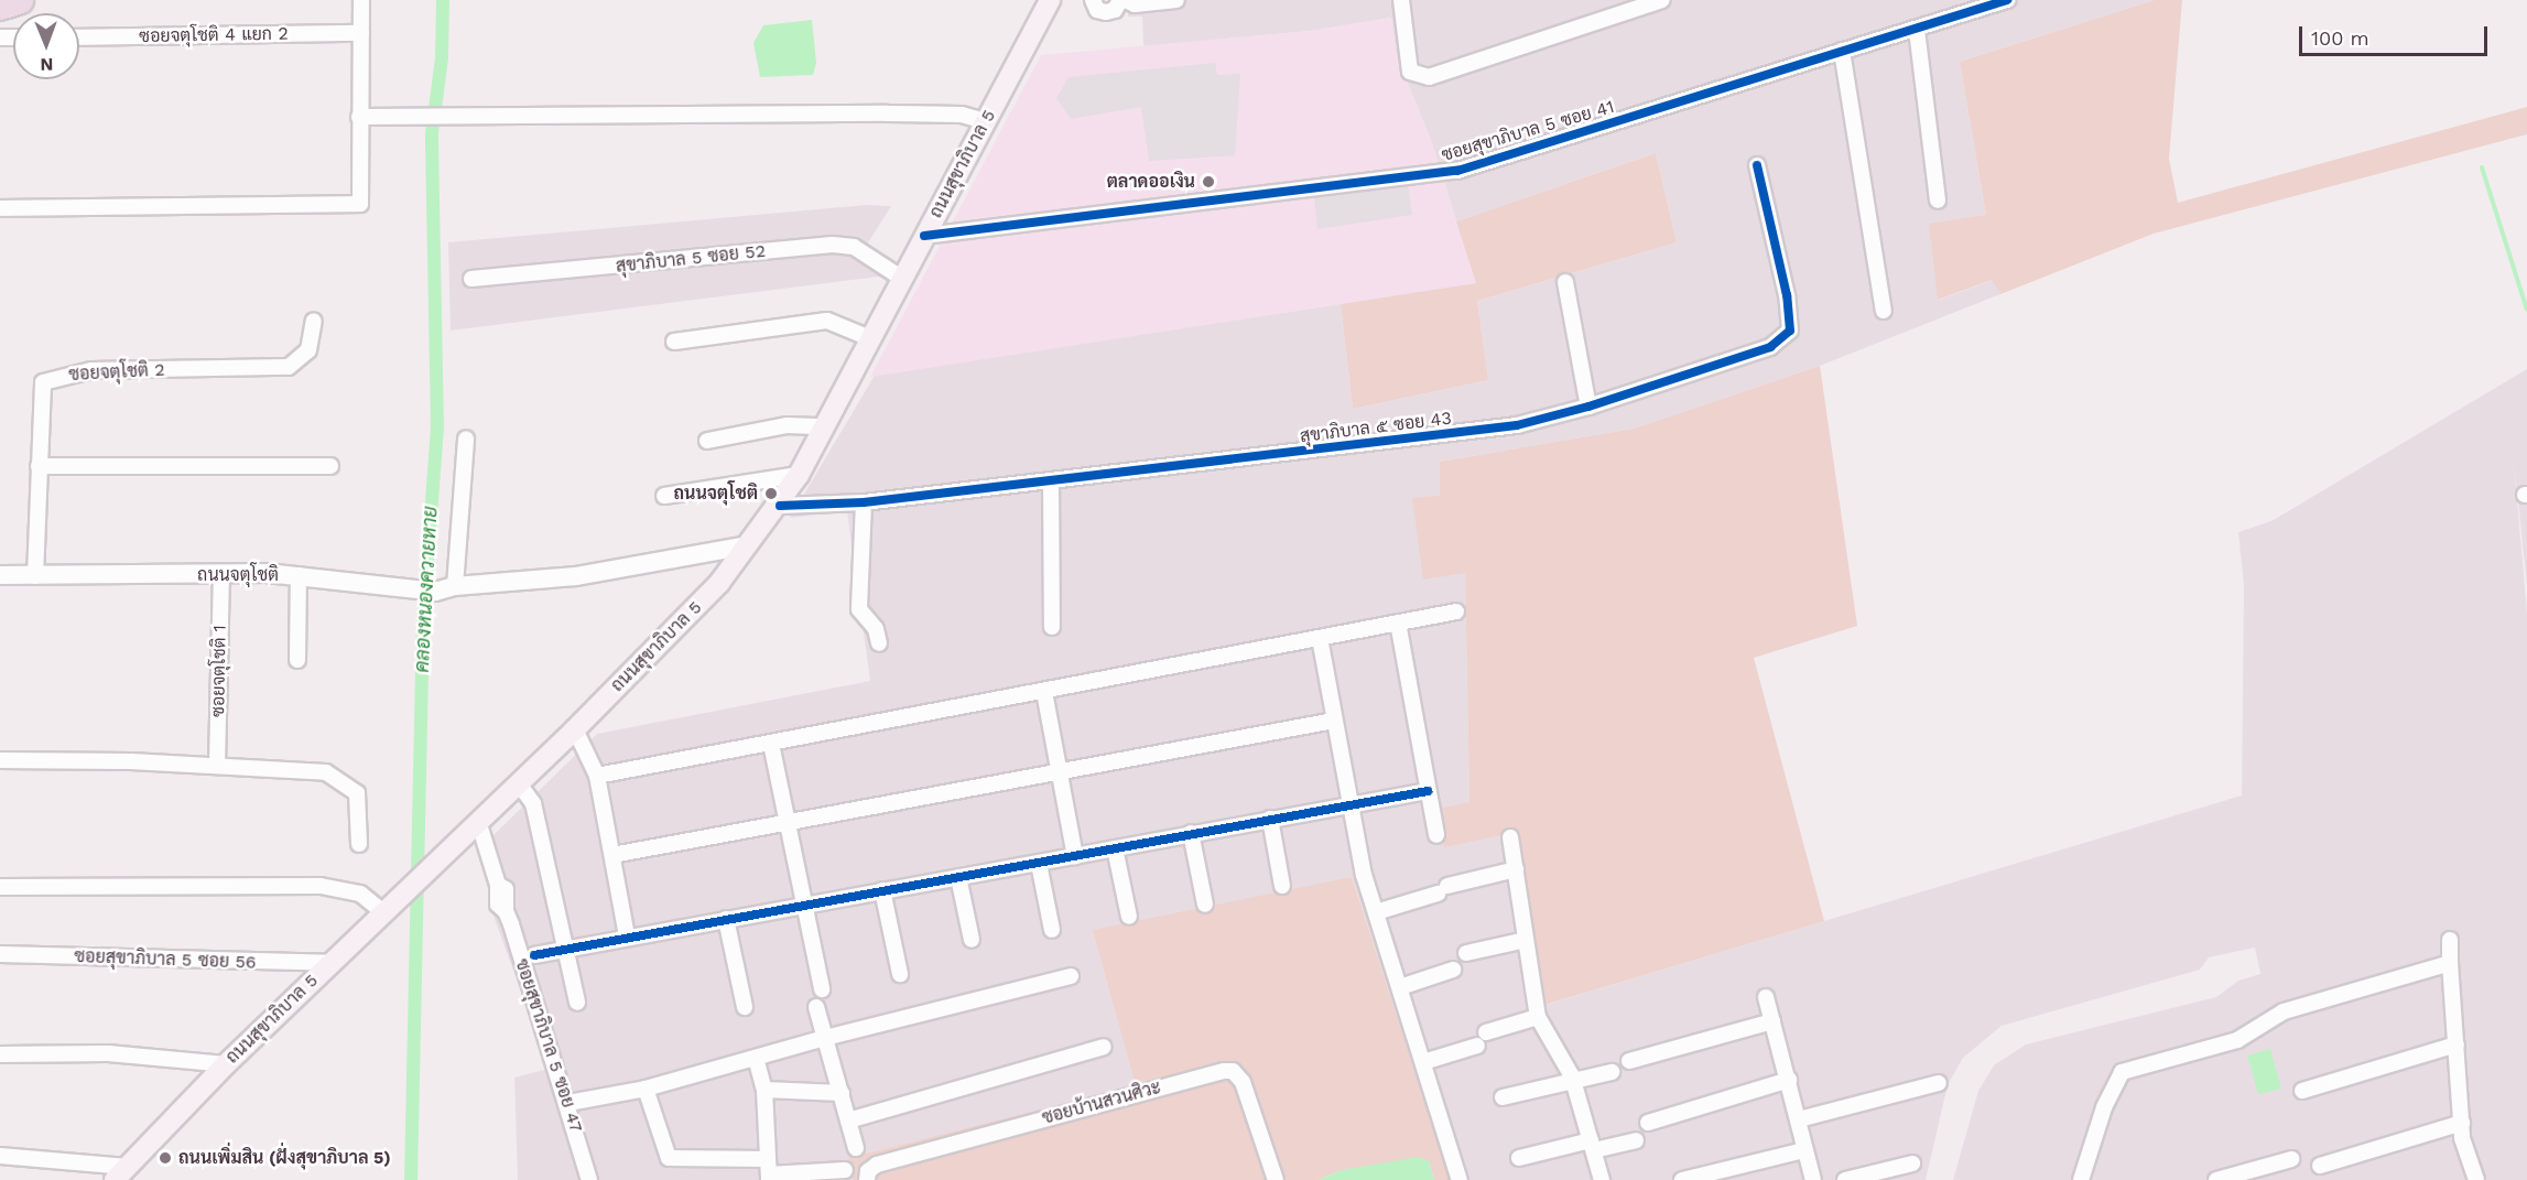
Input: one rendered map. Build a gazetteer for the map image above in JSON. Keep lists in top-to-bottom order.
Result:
{
  "streets": {
    "main road": ["ถนนสุขาภิบาล 5"],
    "street": [
      "ซอยจตุโชติ 4 แยก 2",
      "ซอยสุขาภิบาล 5 ซอย 41",
      "สุขาภิบาล 5 ซอย 52",
      "ซอยจตุโชติ 2",
      "สุขาภิบาล ๕ ซอย 43",
      "ถนนจตุโชติ",
      "ซอยจตุโชติ 1",
      "ซอยสุขาภิบาล 5 ซอย 56",
      "ซอยสุขาภิบาล 5 ซอย 47",
      "ซอยบ้านสวนศิวะ"
    ]
  },
  "crossings": [
    ["ซอยสุขาภิบาล 5 ซอย 41", "ถนนสุขาภิบาล 5"],
    ["ถนนสุขาภิบาล 5", "สุขาภิบาล 5 ซอย 52"],
    ["ถนนสุขาภิบาล 5", "สุขาภิบาล ๕ ซอย 43"],
    ["ถนนสุขาภิบาล 5", "ถนนจตุโชติ"],
    ["ถนนสุขาภิบาล 5", "ซอยสุขาภิบาล 5 ซอย 56"],
    ["ถนนสุขาภิบาล 5", "ซอยสุขาภิบาล 5 ซอย 47"],
    ["ซอยจตุโชติ 2", "ถนนจตุโชติ"],
    ["ถนนจตุโชติ", "ซอยจตุโชติ 1"]
  ],
  "water": ["คลองหนองควายหาย"],
  "places": ["ตลาดออเงิน", "ถนนจตุโชติ", "ถนนเพิ่มสิน (ฝั่งสุขาภิบาล 5)"],
  "scale_bar": "100 m",
  "north": "bottom"
}
